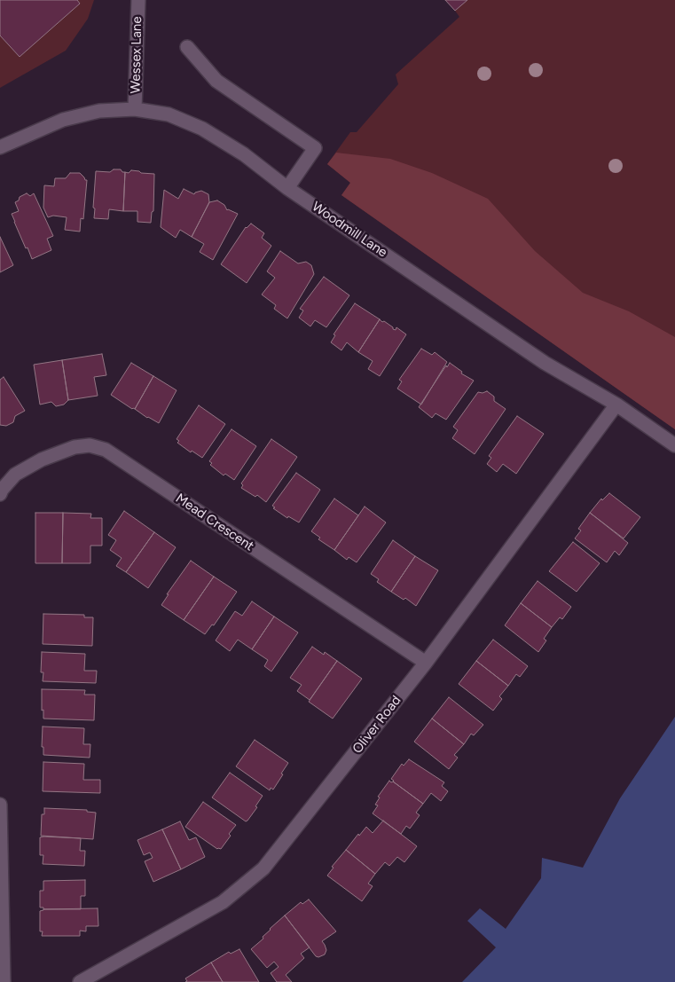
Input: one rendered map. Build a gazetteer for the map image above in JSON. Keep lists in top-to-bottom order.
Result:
{
  "streets": {
    "street": [
      "Wessex Lane",
      "Woodmill Lane",
      "Mead Crescent",
      "Oliver Road"
    ]
  },
  "crossings": [
    ["Wessex Lane", "Woodmill Lane"],
    ["Woodmill Lane", "Oliver Road"],
    ["Mead Crescent", "Oliver Road"]
  ]
}
